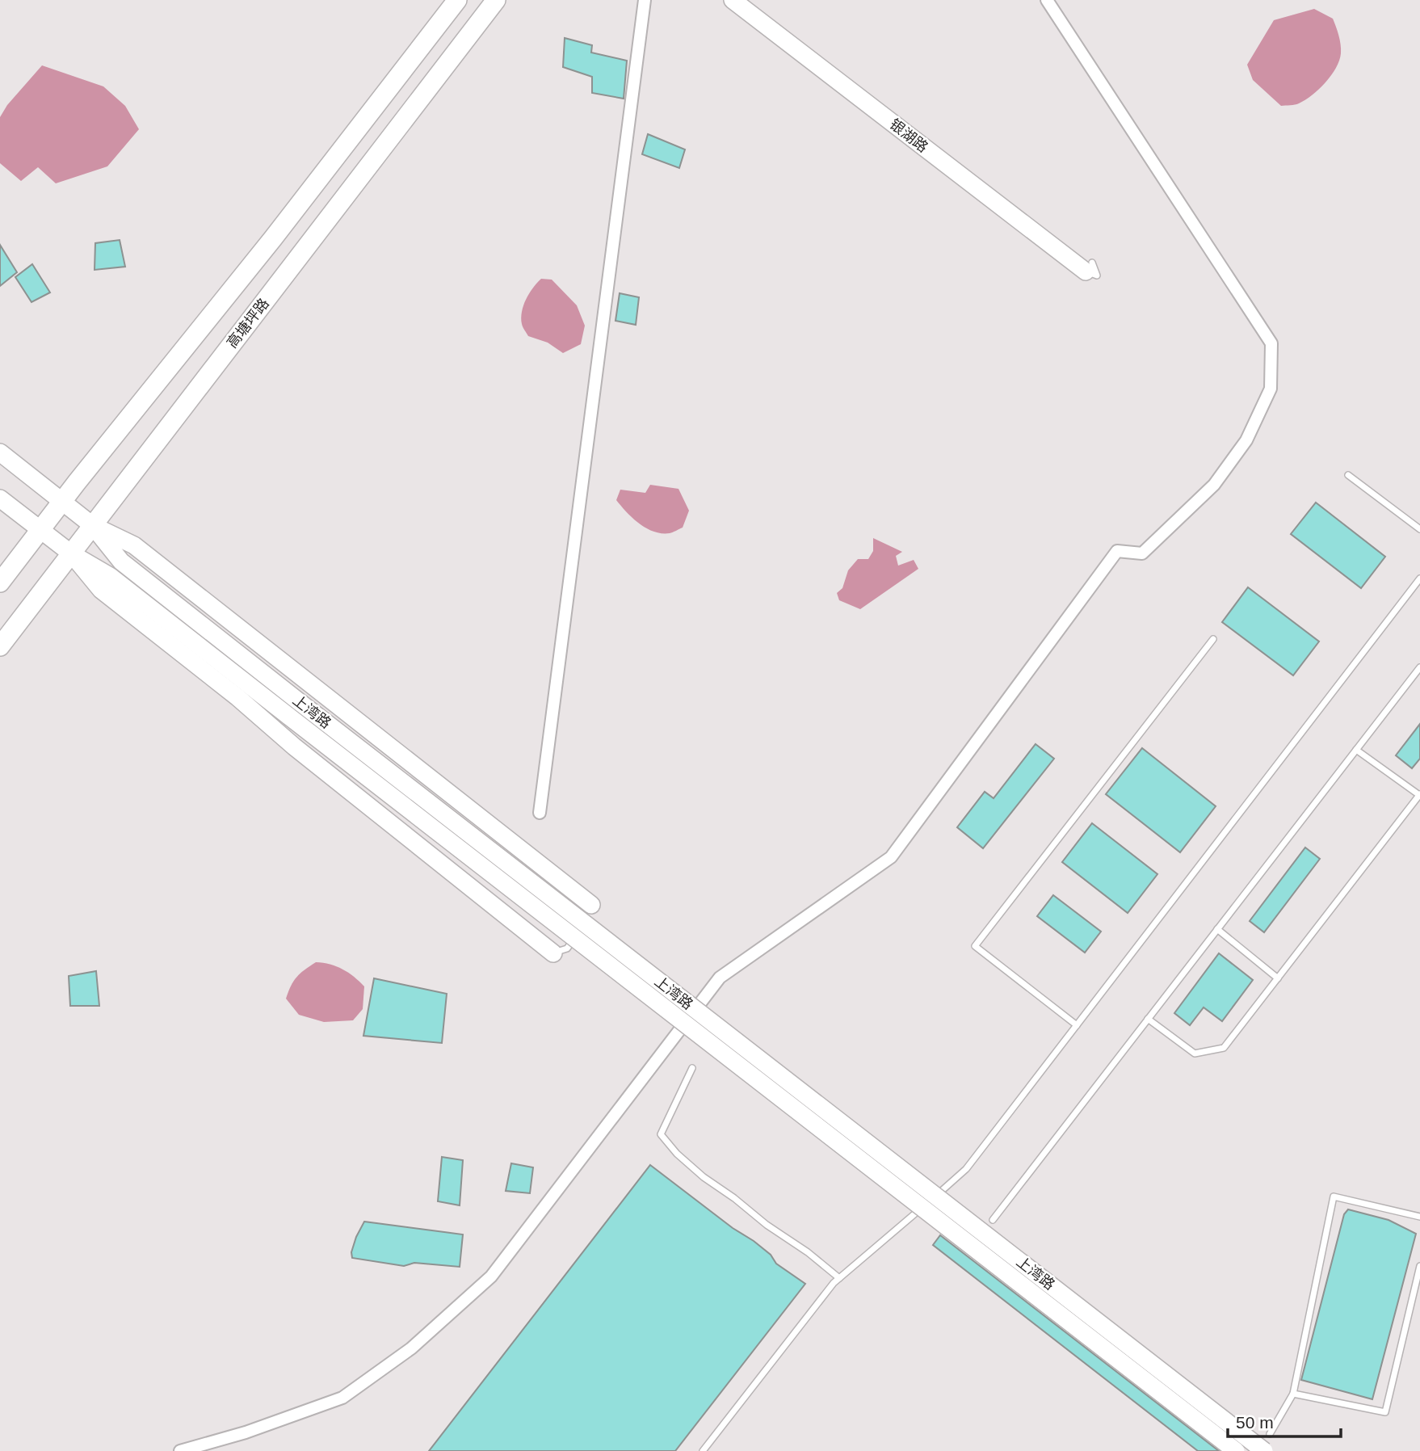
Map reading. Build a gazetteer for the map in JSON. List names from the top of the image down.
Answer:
{
  "streets": {
    "main road": ["银湖路", "高塘坪路", "上湾路"]
  },
  "crossings": [
    ["高塘坪路", "上湾路"]
  ],
  "scale_bar": "50 m"
}
